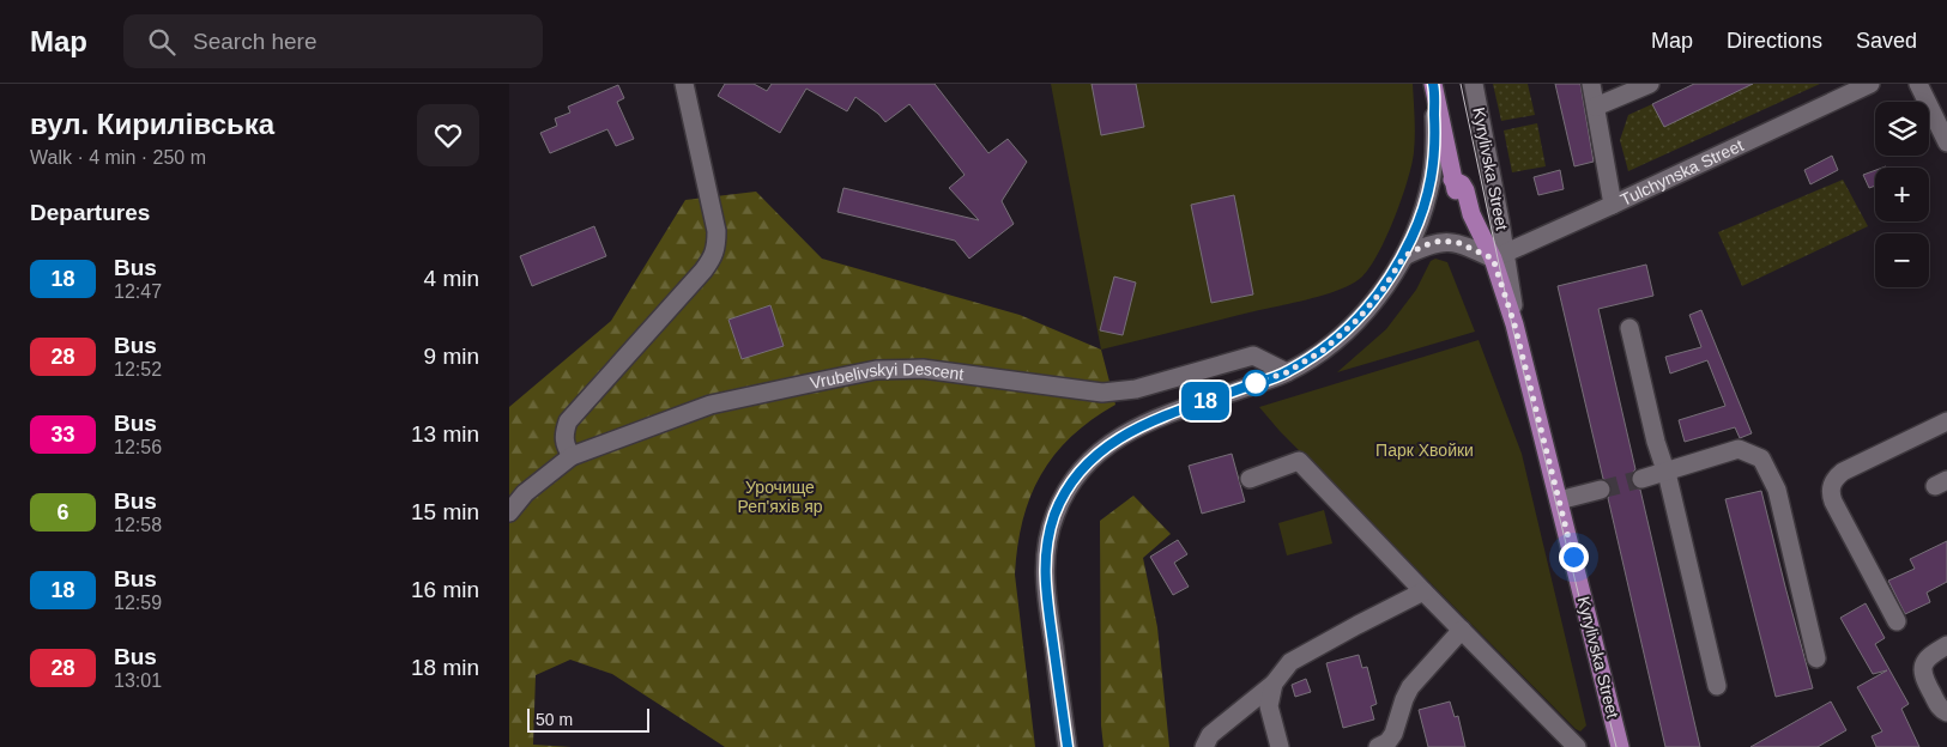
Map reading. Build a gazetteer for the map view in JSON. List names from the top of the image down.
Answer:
{
  "streets": {
    "main road": ["Kyrylivska Street"],
    "street": ["Tulchynska Street", "Vrubelivskyi Descent"]
  },
  "crossings": [
    ["Kyrylivska Street", "Tulchynska Street"]
  ],
  "parks": ["Парк Хвойки", "Урочище Реп'яхів яр"],
  "lines": ["bus line 18"],
  "scale_bar": "50 m",
  "page": {
    "header": "Map",
    "search": "Search here",
    "nav": ["Map", "Directions", "Saved"],
    "heading": [
      ["вул. Кирилівська", "Walk · 4 min · 250 m"],
      "Departures"
    ],
    "on_map": "18",
    "map_buttons": ["+", "−"],
    "list": [
      {
        "mark": "18",
        "name": "Bus",
        "note": "12:47",
        "value": "4 min"
      },
      {
        "mark": "28",
        "name": "Bus",
        "note": "12:52",
        "value": "9 min"
      },
      {
        "mark": "33",
        "name": "Bus",
        "note": "12:56",
        "value": "13 min"
      },
      {
        "mark": "6",
        "name": "Bus",
        "note": "12:58",
        "value": "15 min"
      },
      {
        "mark": "18",
        "name": "Bus",
        "note": "12:59",
        "value": "16 min"
      },
      {
        "mark": "28",
        "name": "Bus",
        "note": "13:01",
        "value": "18 min"
      }
    ],
    "scale": "50 m"
  }
}
